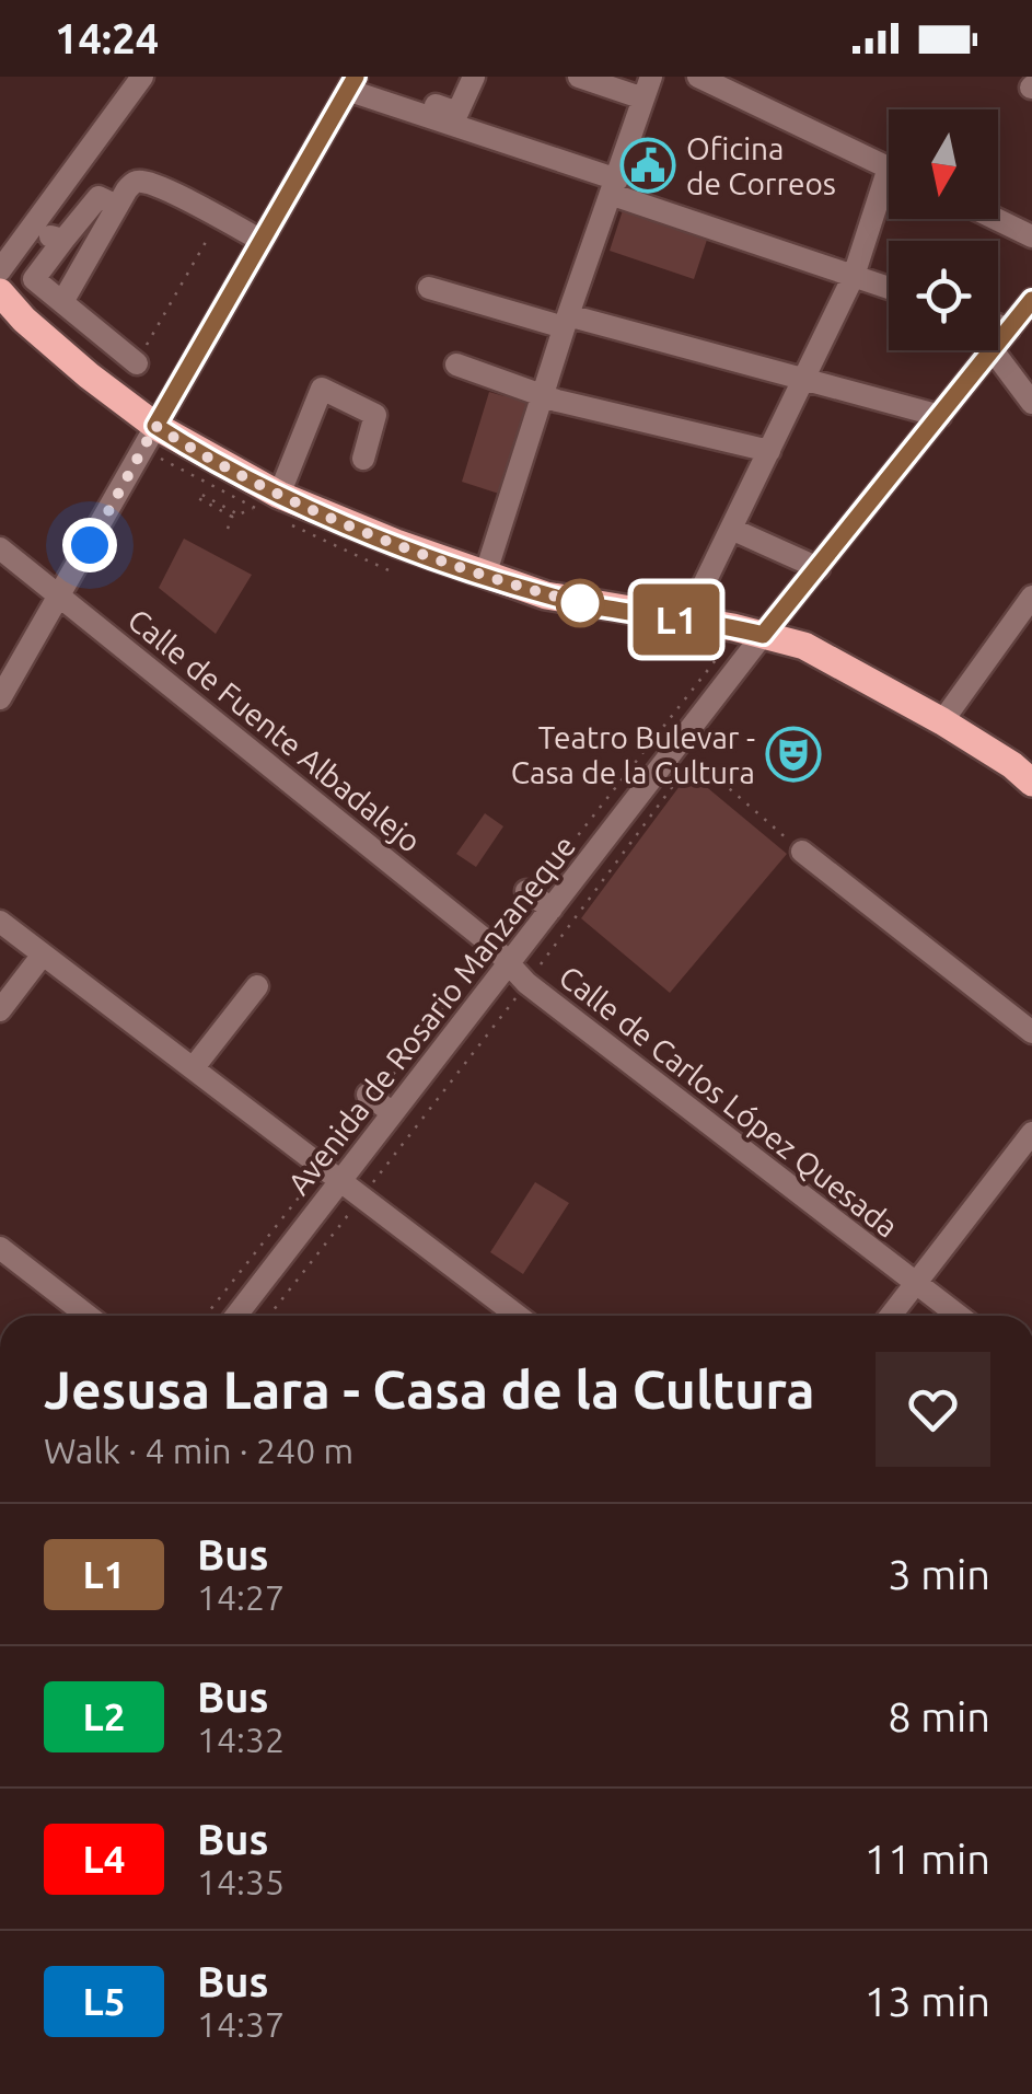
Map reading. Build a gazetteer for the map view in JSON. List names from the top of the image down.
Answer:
{
  "streets": {
    "street": ["Calle de Fuente Albadalejo", "Avenida de Rosario Manzaneque", "Calle de Carlos López Quesada"]
  },
  "crossings": [
    ["Calle de Fuente Albadalejo", "Avenida de Rosario Manzaneque"],
    ["Calle de Fuente Albadalejo", "Calle de Carlos López Quesada"],
    ["Avenida de Rosario Manzaneque", "Calle de Carlos López Quesada"]
  ],
  "places": {
    "public building": ["Oficina de Correos"],
    "theatre": ["Teatro Bulevar - Casa de la Cultura"]
  },
  "lines": ["bus line L1"],
  "north": "bottom",
  "page": {
    "status": "14:24",
    "on_map": "L1",
    "heading": ["Jesusa Lara - Casa de la Cultura", "Walk · 4 min · 240 m"],
    "list": [
      {
        "mark": "L1",
        "name": "Bus",
        "note": "14:27",
        "value": "3 min"
      },
      {
        "mark": "L2",
        "name": "Bus",
        "note": "14:32",
        "value": "8 min"
      },
      {
        "mark": "L4",
        "name": "Bus",
        "note": "14:35",
        "value": "11 min"
      },
      {
        "mark": "L5",
        "name": "Bus",
        "note": "14:37",
        "value": "13 min"
      }
    ]
  }
}
